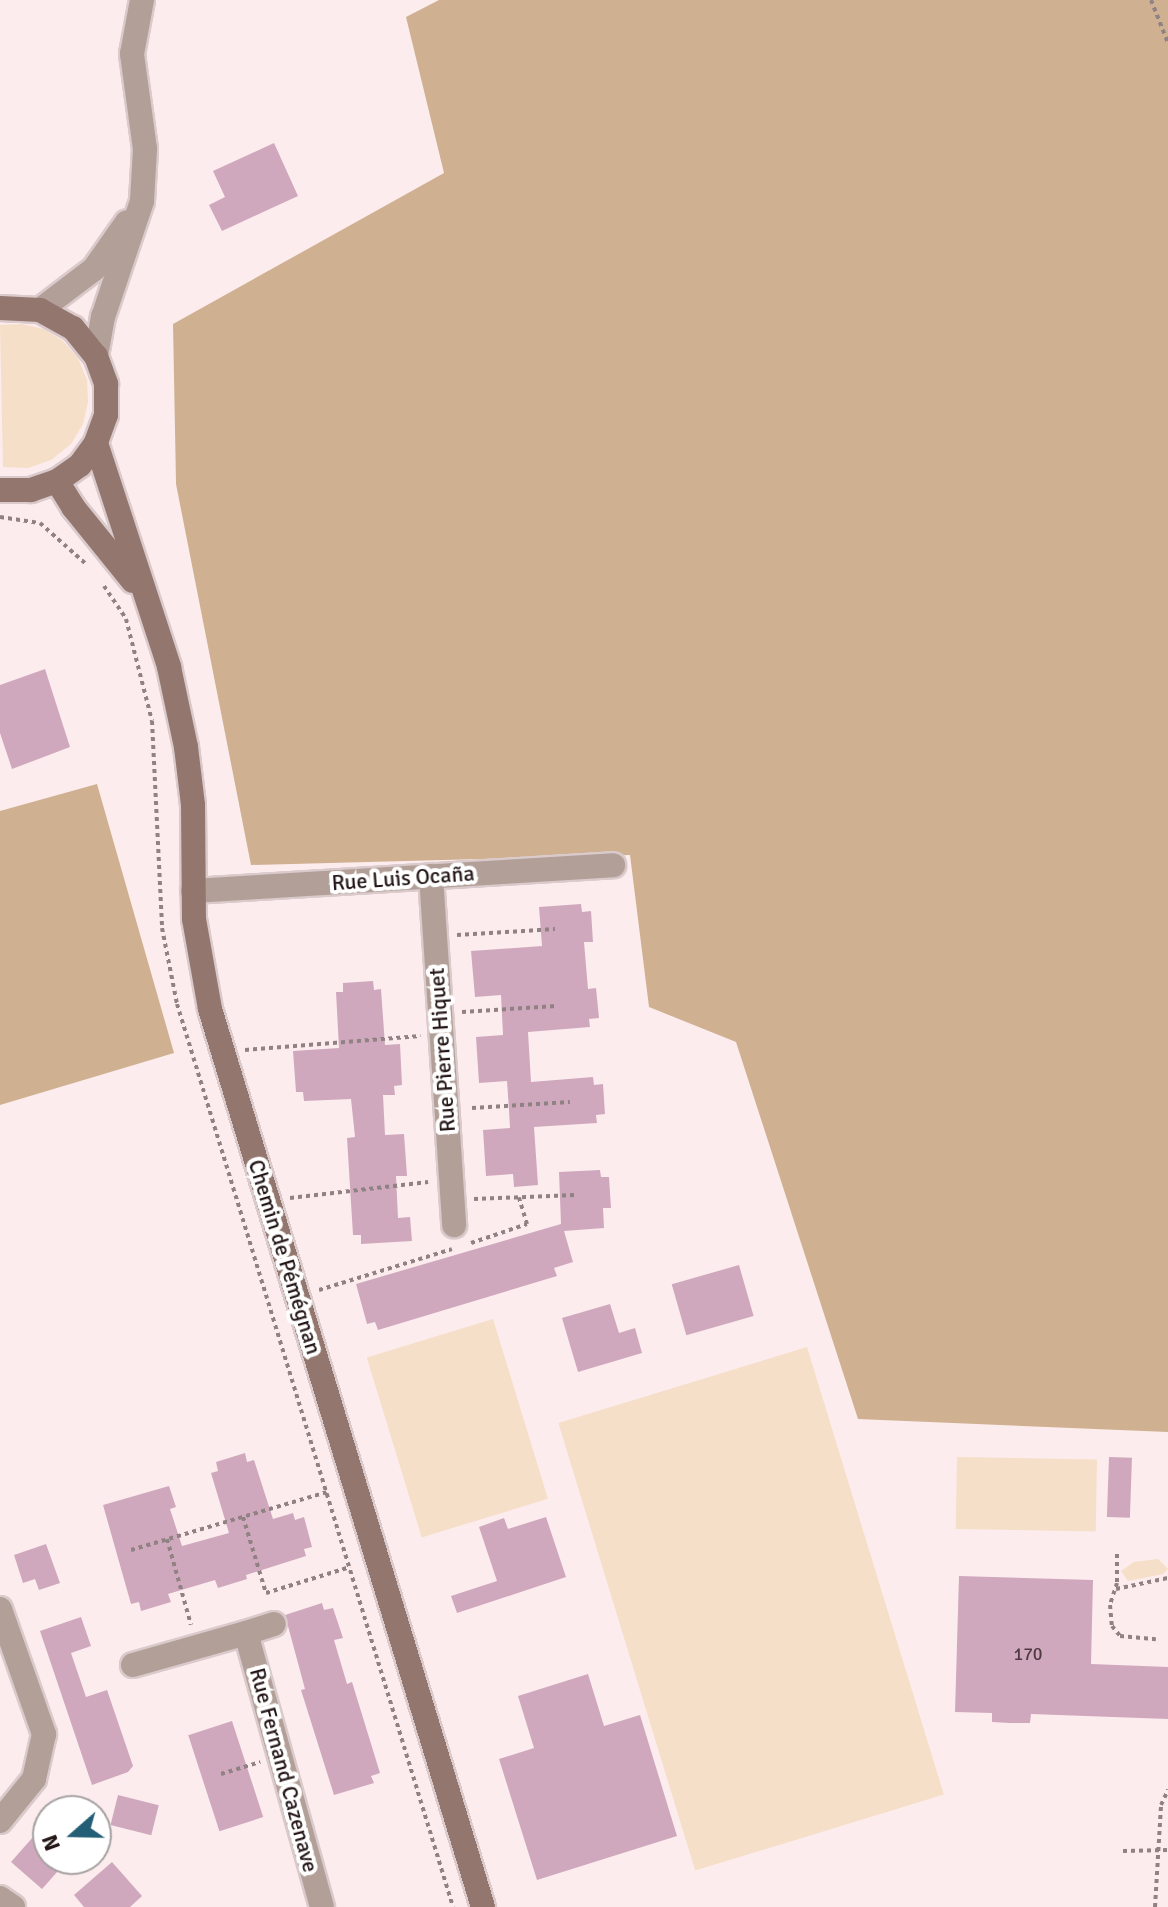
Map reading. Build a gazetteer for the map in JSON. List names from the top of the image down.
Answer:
{
  "streets": {
    "street": [
      "Rue Luis Ocaña",
      "Rue Pierre Hiquet",
      "Chemin de Pémégnan",
      "Rue Fernand Cazenave"
    ]
  },
  "crossings": [
    ["Rue Luis Ocaña", "Rue Pierre Hiquet"],
    ["Rue Luis Ocaña", "Chemin de Pémégnan"]
  ],
  "house_numbers": ["170"],
  "north": "left"
}
